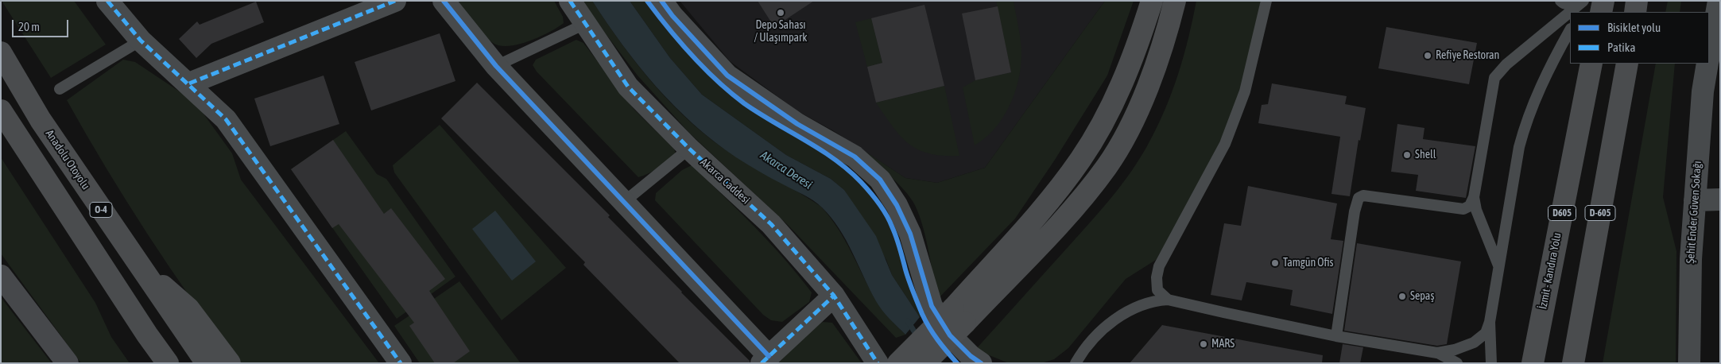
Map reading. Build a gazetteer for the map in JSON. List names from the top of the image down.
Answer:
{
  "streets": {
    "highway": [
      "Anadolu Otoyolu",
      "O-4",
      "D605",
      "D-605",
      "İzmit - Kandıra Yolu"
    ],
    "street": ["Akarca Caddesi", "Şehit Ender Güven Sokağı"]
  },
  "water": ["Akarca Deresi"],
  "places": [
    "Depo Sahası / Ulaşımpark",
    "Refiye Restoran",
    "Shell",
    "Tamgün Ofis",
    "Sepaş",
    "MARS"
  ],
  "legend": ["Bisiklet yolu", "Patika"],
  "scale_bar": "20 m"
}
